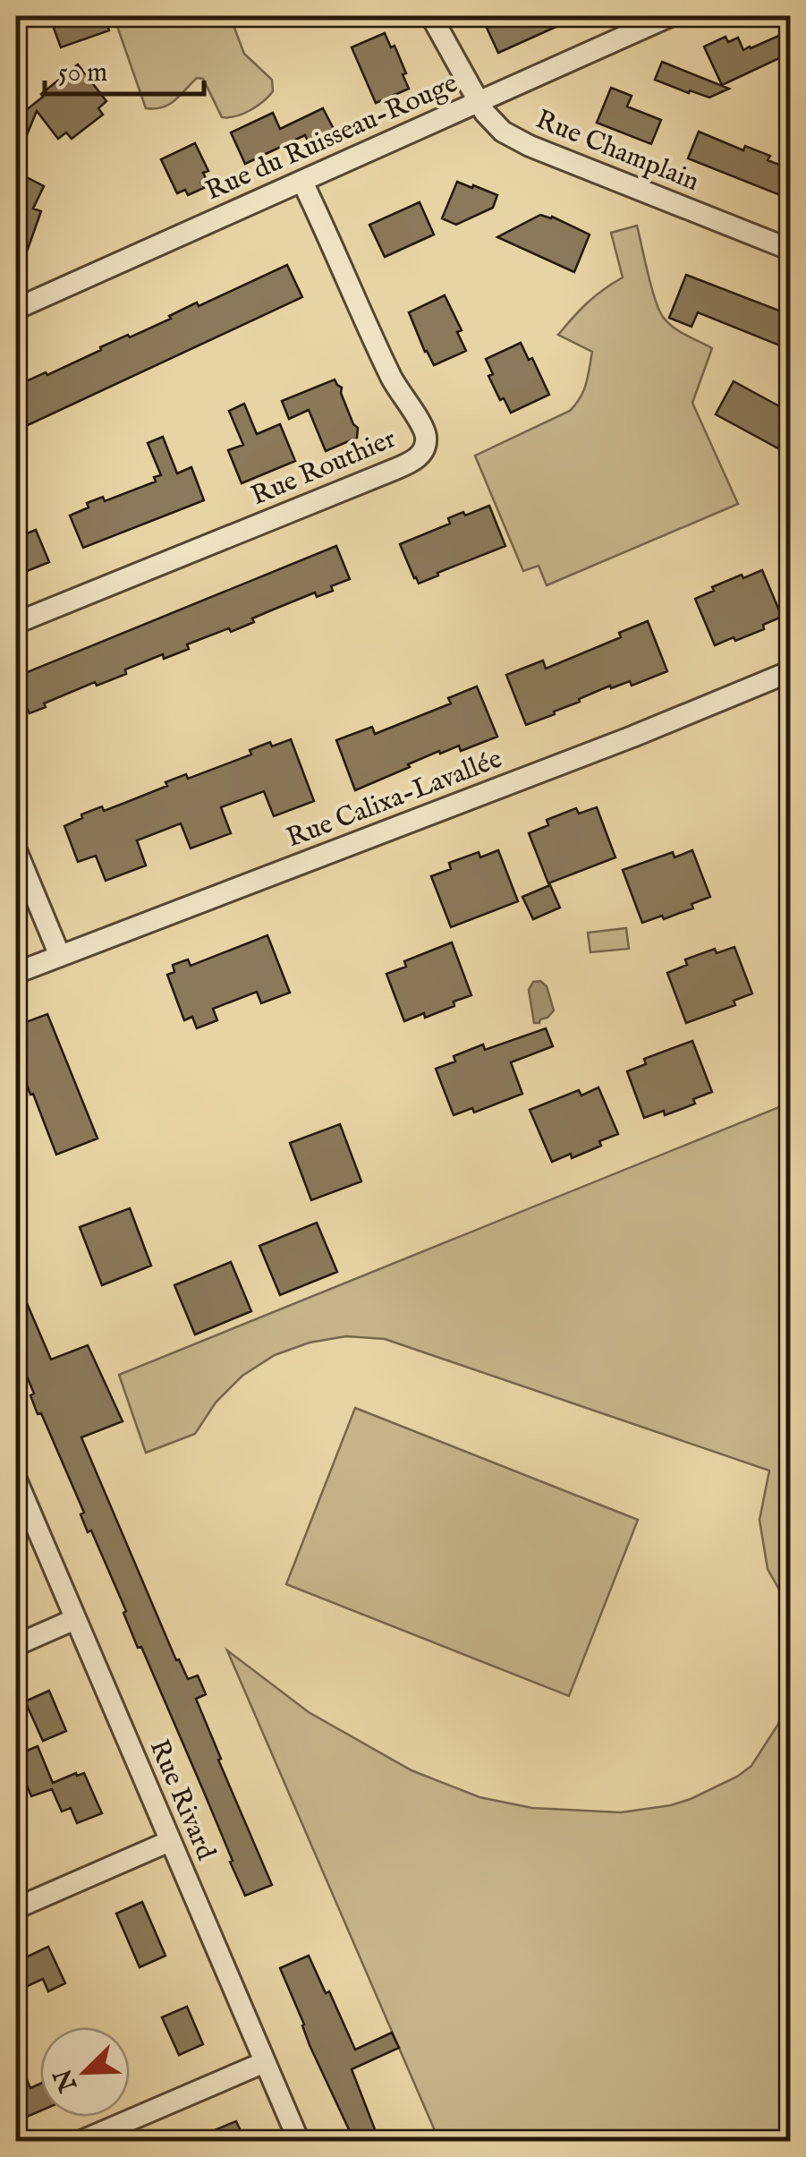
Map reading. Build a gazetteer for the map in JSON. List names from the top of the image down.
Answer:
{
  "streets": {
    "street": [
      "Rue du Ruisseau-Rouge",
      "Rue Champlain",
      "Rue Routhier",
      "Rue Calixa-Lavallée",
      "Rue Rivard"
    ]
  },
  "crossings": [
    ["Rue du Ruisseau-Rouge", "Rue Champlain"],
    ["Rue du Ruisseau-Rouge", "Rue Routhier"]
  ],
  "scale_bar": "50 m",
  "north": "bottom left"
}
